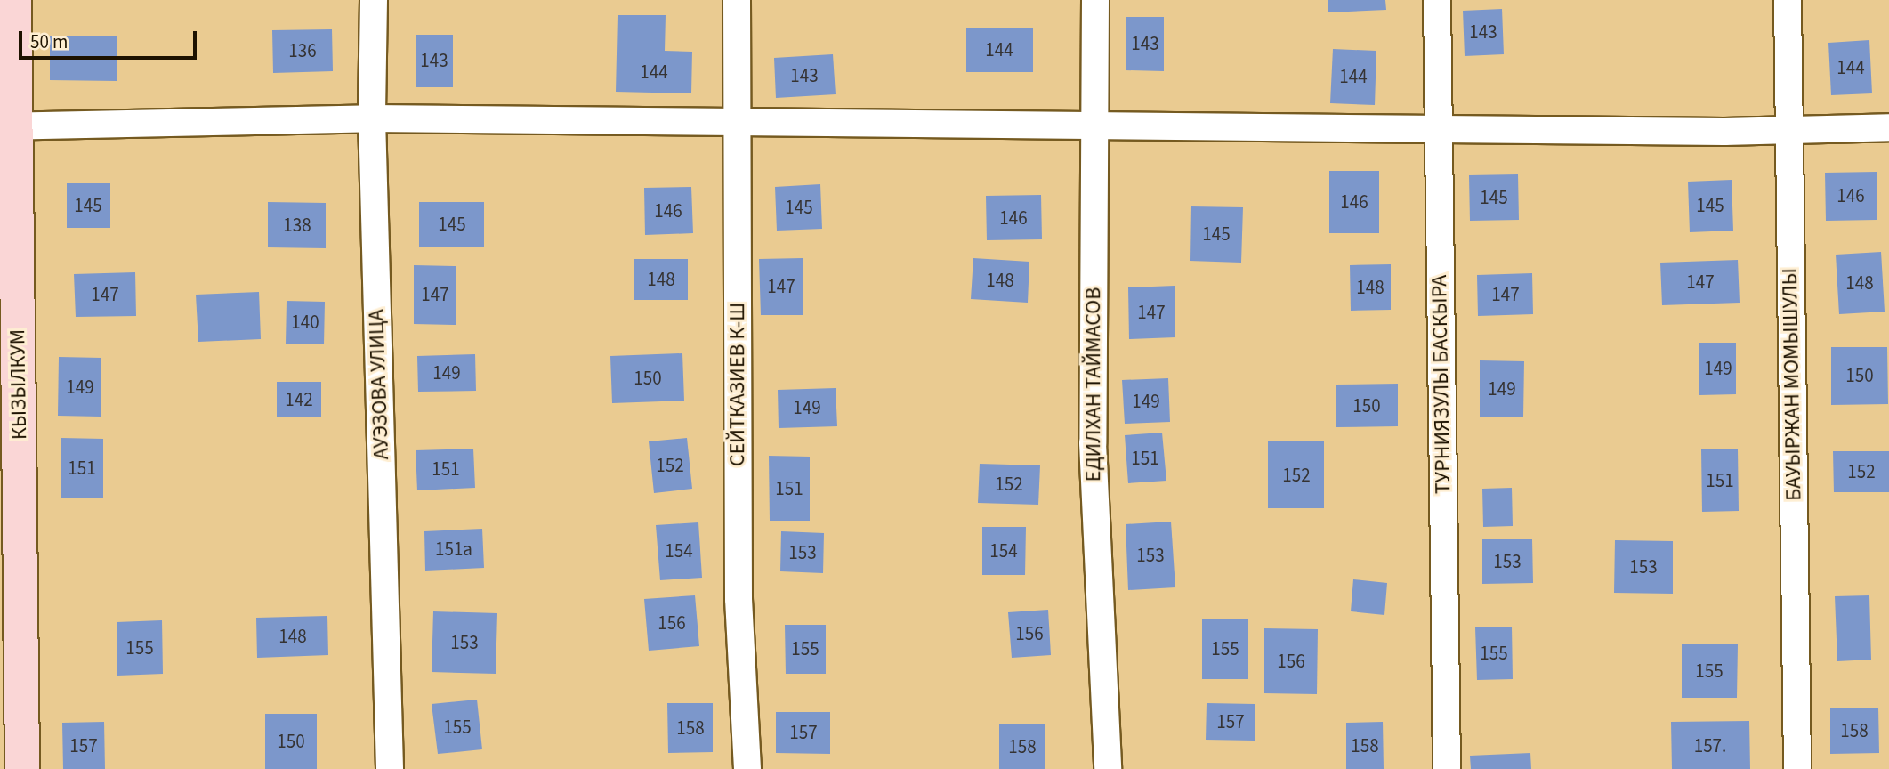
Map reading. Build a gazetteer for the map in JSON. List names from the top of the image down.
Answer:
{
  "streets": {
    "street": [
      "КЫЗЫЛКУМ",
      "АУЭЗОВА УЛИЦА",
      "СЕЙТКАЗИЕВ К-Ш",
      "ЕДИЛХАН ТАЙМАСОВ",
      "ТУРНИЯЗУЛЫ БАСКЫРА",
      "БАУЫРЖАН МОМЫШУЛЫ"
    ]
  },
  "house_numbers": [
    "143",
    "143",
    "144",
    "136",
    "143",
    "144",
    "144",
    "143",
    "144",
    "146",
    "145",
    "146",
    "145",
    "145",
    "145",
    "146",
    "146",
    "145",
    "138",
    "145",
    "148",
    "148",
    "147",
    "148",
    "147",
    "148",
    "147",
    "147",
    "147",
    "147",
    "140",
    "149",
    "149",
    "150",
    "150",
    "149",
    "149",
    "142",
    "149",
    "150",
    "149",
    "151",
    "152",
    "151",
    "151",
    "152",
    "152",
    "151",
    "152",
    "151",
    "151а",
    "154",
    "154",
    "153",
    "153",
    "153",
    "153",
    "156",
    "156",
    "148",
    "153",
    "155",
    "155",
    "155",
    "155",
    "156",
    "155",
    "157",
    "155",
    "158",
    "158",
    "157",
    "150",
    "157",
    "158",
    "157.",
    "158"
  ],
  "scale_bar": "50 m"
}
